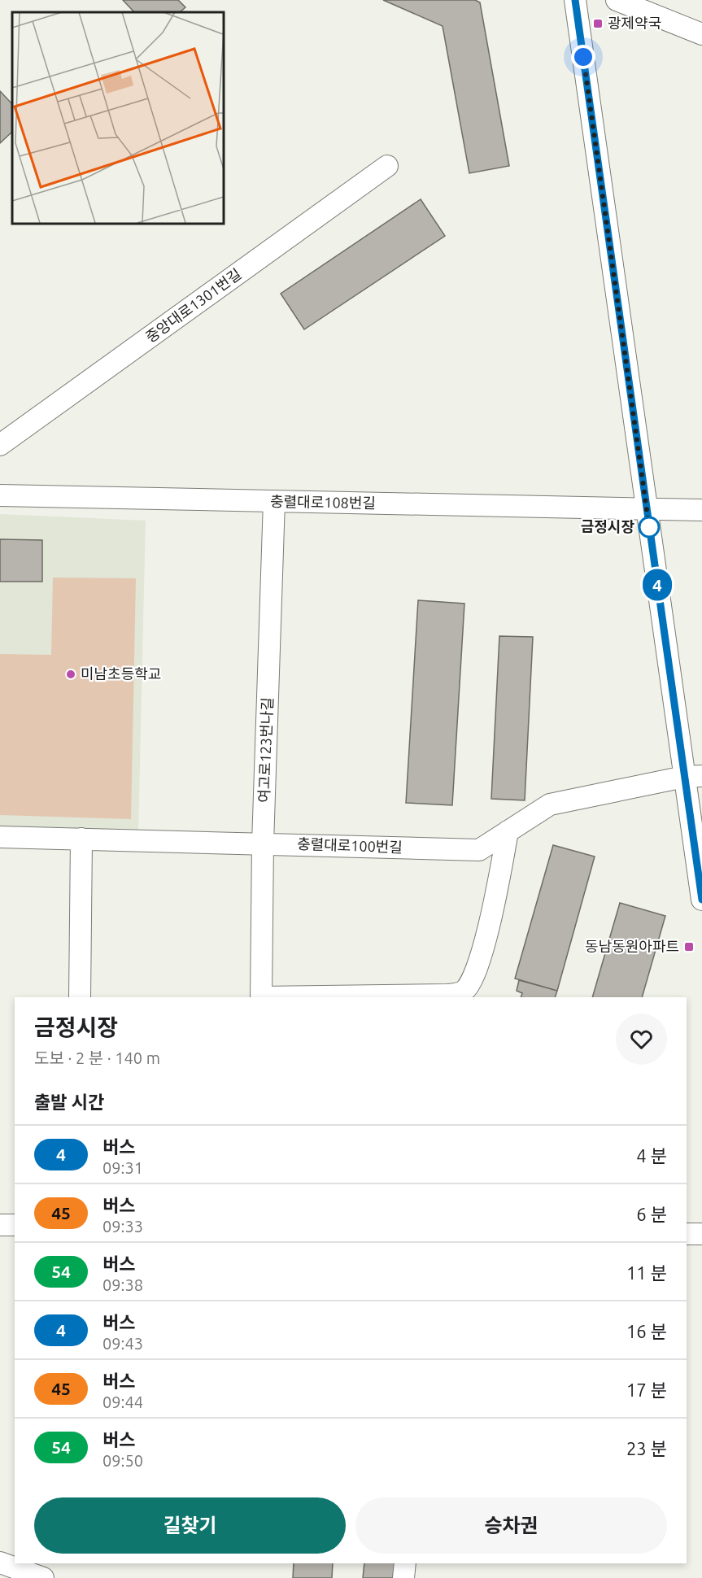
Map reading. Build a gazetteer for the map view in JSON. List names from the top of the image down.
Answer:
{
  "streets": {
    "street": [
      "중앙대로1301번길",
      "충렬대로108번길",
      "여고로123번나길",
      "충렬대로100번길"
    ]
  },
  "crossings": [
    ["충렬대로108번길", "여고로123번나길"],
    ["여고로123번나길", "충렬대로100번길"]
  ],
  "places": {
    "transit": ["광제약국", "동남동원아파트"],
    "other": ["금정시장", "미남초등학교"]
  },
  "lines": ["bus line 4"],
  "page": {
    "on_map": "4",
    "heading": [
      ["금정시장", "도보 · 2 분 · 140 m"],
      "출발 시간"
    ],
    "list": [
      {
        "mark": "4",
        "name": "버스",
        "note": "09:31",
        "value": "4 분"
      },
      {
        "mark": "45",
        "name": "버스",
        "note": "09:33",
        "value": "6 분"
      },
      {
        "mark": "54",
        "name": "버스",
        "note": "09:38",
        "value": "11 분"
      },
      {
        "mark": "4",
        "name": "버스",
        "note": "09:43",
        "value": "16 분"
      },
      {
        "mark": "45",
        "name": "버스",
        "note": "09:44",
        "value": "17 분"
      },
      {
        "mark": "54",
        "name": "버스",
        "note": "09:50",
        "value": "23 분"
      }
    ],
    "buttons": ["길찾기", "승차권"]
  }
}
